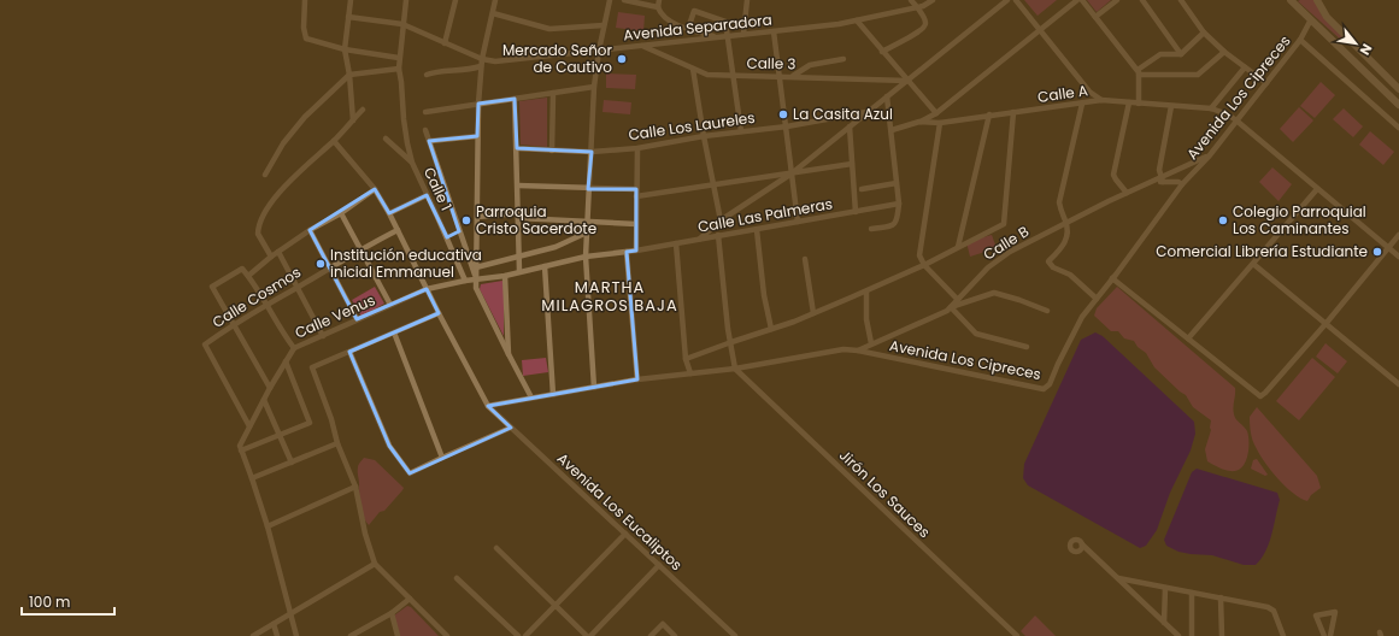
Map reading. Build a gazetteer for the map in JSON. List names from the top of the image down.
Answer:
{
  "streets": {
    "street": [
      "Avenida Separadora",
      "Calle 3",
      "Calle A",
      "Avenida Los Cipreces",
      "Calle Los Laureles",
      "Calle 1",
      "Calle Las Palmeras",
      "Calle B",
      "Calle Cosmos",
      "Calle Venus",
      "Jirón Los Sauces",
      "Avenida Los Eucaliptos"
    ]
  },
  "crossings": [
    ["Avenida Separadora", "Calle 3"],
    ["Avenida Separadora", "Calle 1"],
    ["Calle A", "Avenida Los Cipreces"],
    ["Avenida Los Cipreces", "Calle B"],
    ["Avenida Los Cipreces", "Jirón Los Sauces"],
    ["Avenida Los Cipreces", "Avenida Los Eucaliptos"],
    ["Calle 1", "Calle Venus"],
    ["Calle Cosmos", "Calle Venus"]
  ],
  "districts": ["MARTHA MILAGROS BAJA"],
  "places": [
    "Mercado Señor de Cautivo",
    "La Casita Azul",
    "Parroquia Cristo Sacerdote",
    "Colegio Parroquial Los Caminantes",
    "Comercial Librería Estudiante",
    "Institución educativa inicial Emmanuel"
  ],
  "scale_bar": "100 m",
  "north": "bottom right"
}
